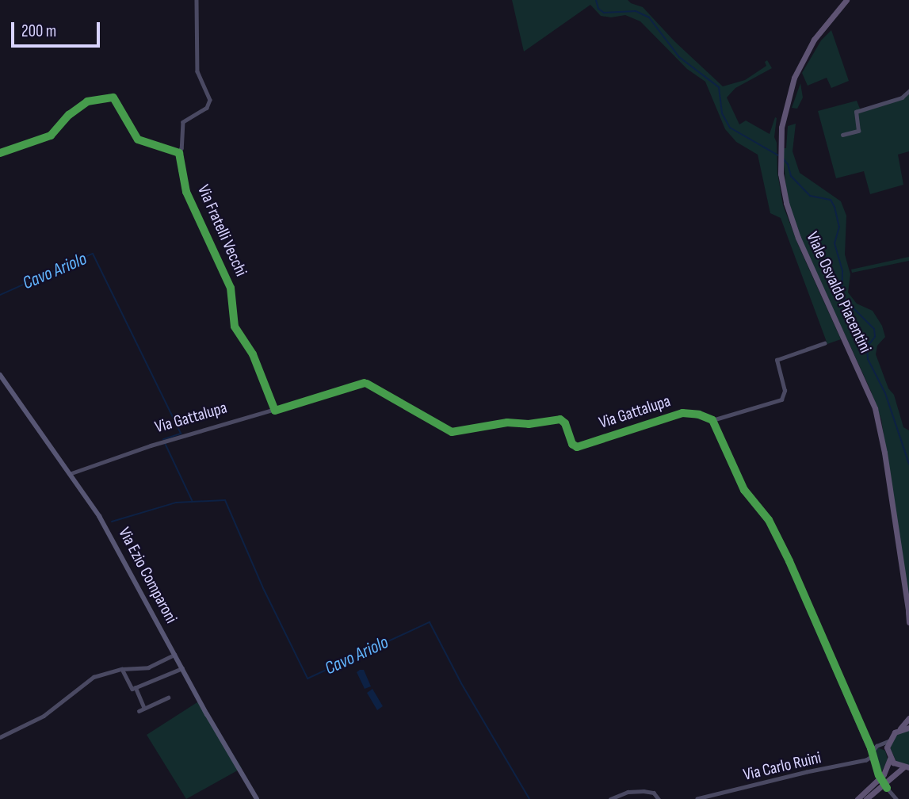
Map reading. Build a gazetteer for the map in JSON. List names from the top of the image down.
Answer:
{
  "streets": {
    "main road": ["Viale Osvaldo Piacentini"],
    "street": [
      "Via Fratelli Vecchi",
      "Via Gattalupa",
      "Via Ezio Comparoni",
      "Via Carlo Ruini"
    ]
  },
  "crossings": [
    ["Via Fratelli Vecchi", "Via Gattalupa"],
    ["Via Gattalupa", "Via Ezio Comparoni"]
  ],
  "water": ["Cavo Ariolo"],
  "scale_bar": "200 m"
}
